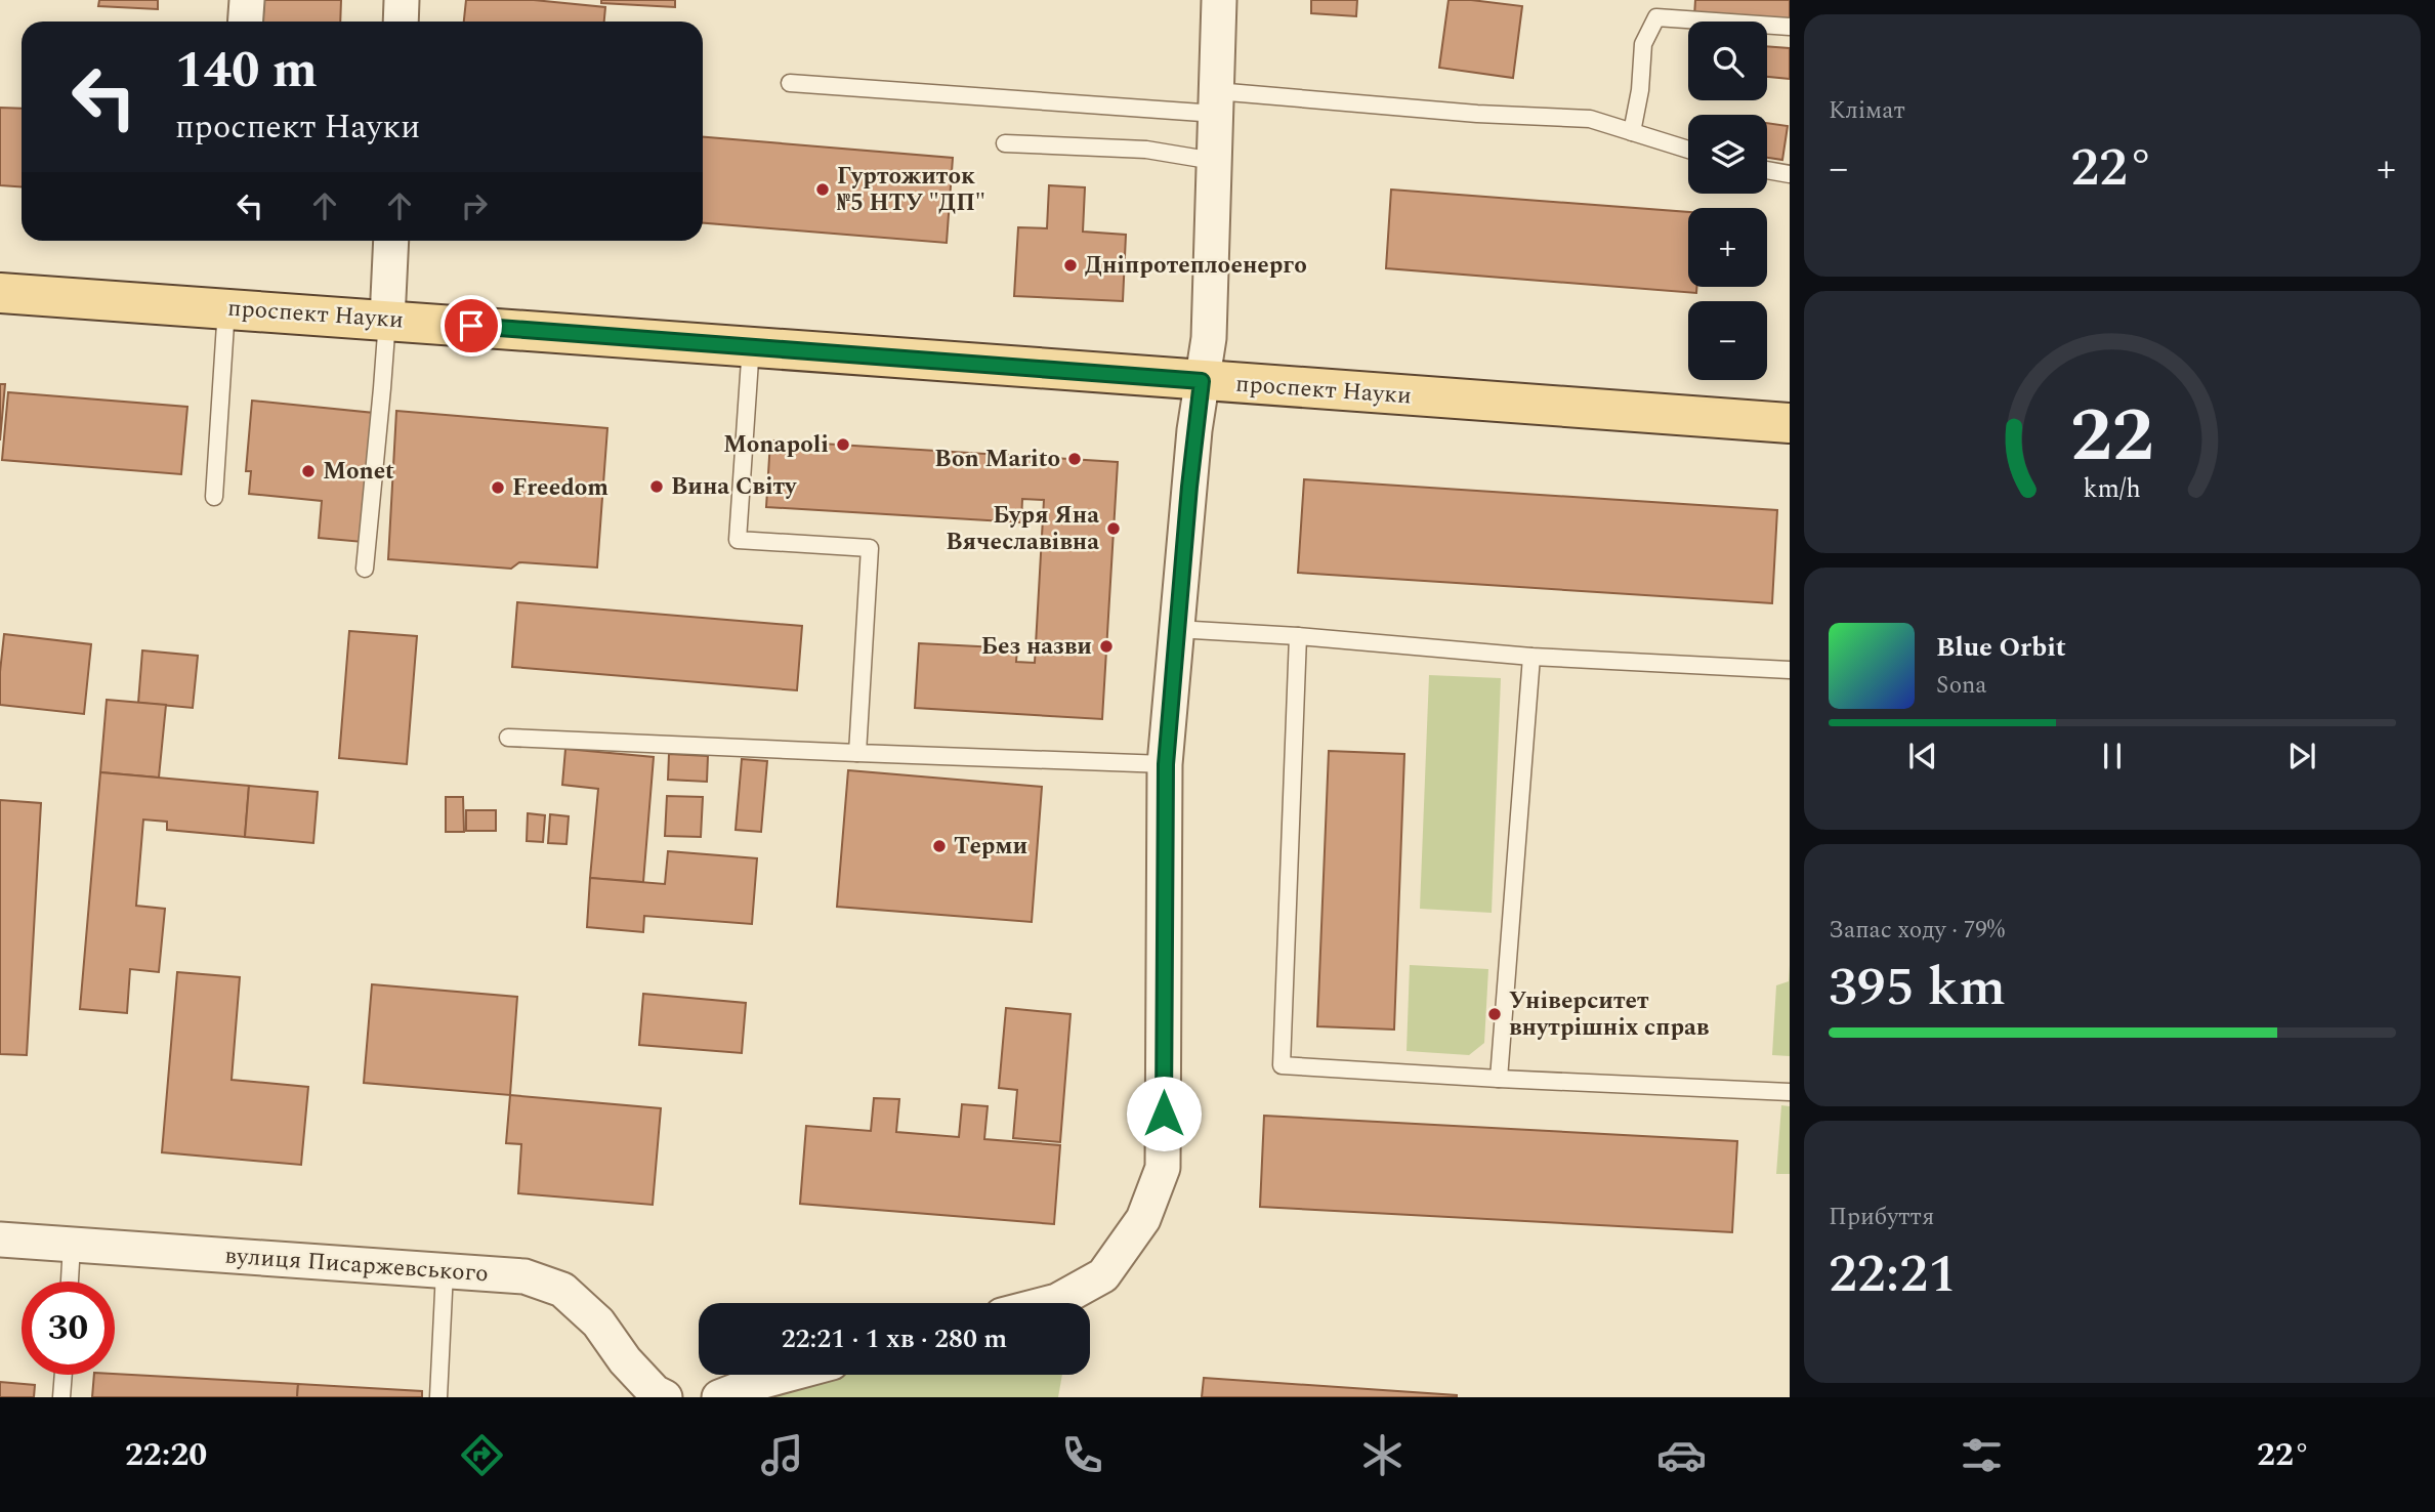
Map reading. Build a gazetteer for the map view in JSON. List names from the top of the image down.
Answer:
{
  "streets": {
    "main road": ["проспект Науки"],
    "street": ["вулиця Писаржевського"]
  },
  "places": [
    "Гуртожиток №5 НТУ \"ДП\"",
    "Дніпротеплоенерго",
    "Monapoli",
    "Bon Marito",
    "Monet",
    "Вина Світу",
    "Freedom",
    "Буря Яна Вячеславівна",
    "Без назви",
    "Терми",
    "Університет внутрішніх справ"
  ],
  "page": {
    "tile": [
      "Клімат",
      ["Запас ходу · 79%", "395 km"],
      ["Прибуття", "22:21"]
    ],
    "map_buttons": ["+", "−"],
    "turn": ["140 m", "проспект Науки"],
    "heat": ["−", "22°", "+"],
    "song": ["Blue Orbit", "Sona"],
    "limit": "30",
    "trip": "22:21 · 1 хв · 280 m",
    "tabs": ["22:20", "22°"],
    "gauge": ["22", "km/h"]
  }
}
